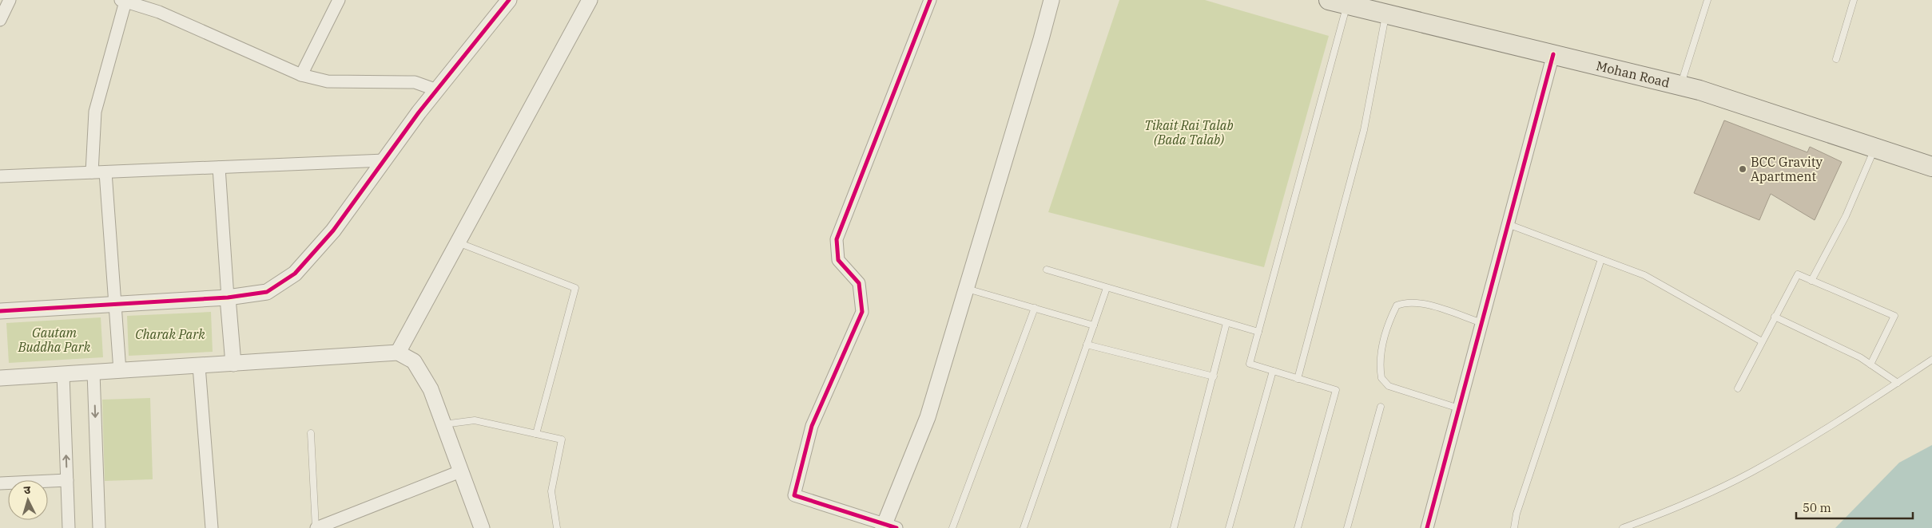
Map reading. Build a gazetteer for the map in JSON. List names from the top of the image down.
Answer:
{
  "streets": {
    "main road": ["Mohan Road"]
  },
  "parks": ["Tikait Rai Talab (Bada Talab)", "Gautam Buddha Park", "Charak Park"],
  "places": ["BCC Gravity Apartment"],
  "scale_bar": "50 m",
  "north": "top"
}
